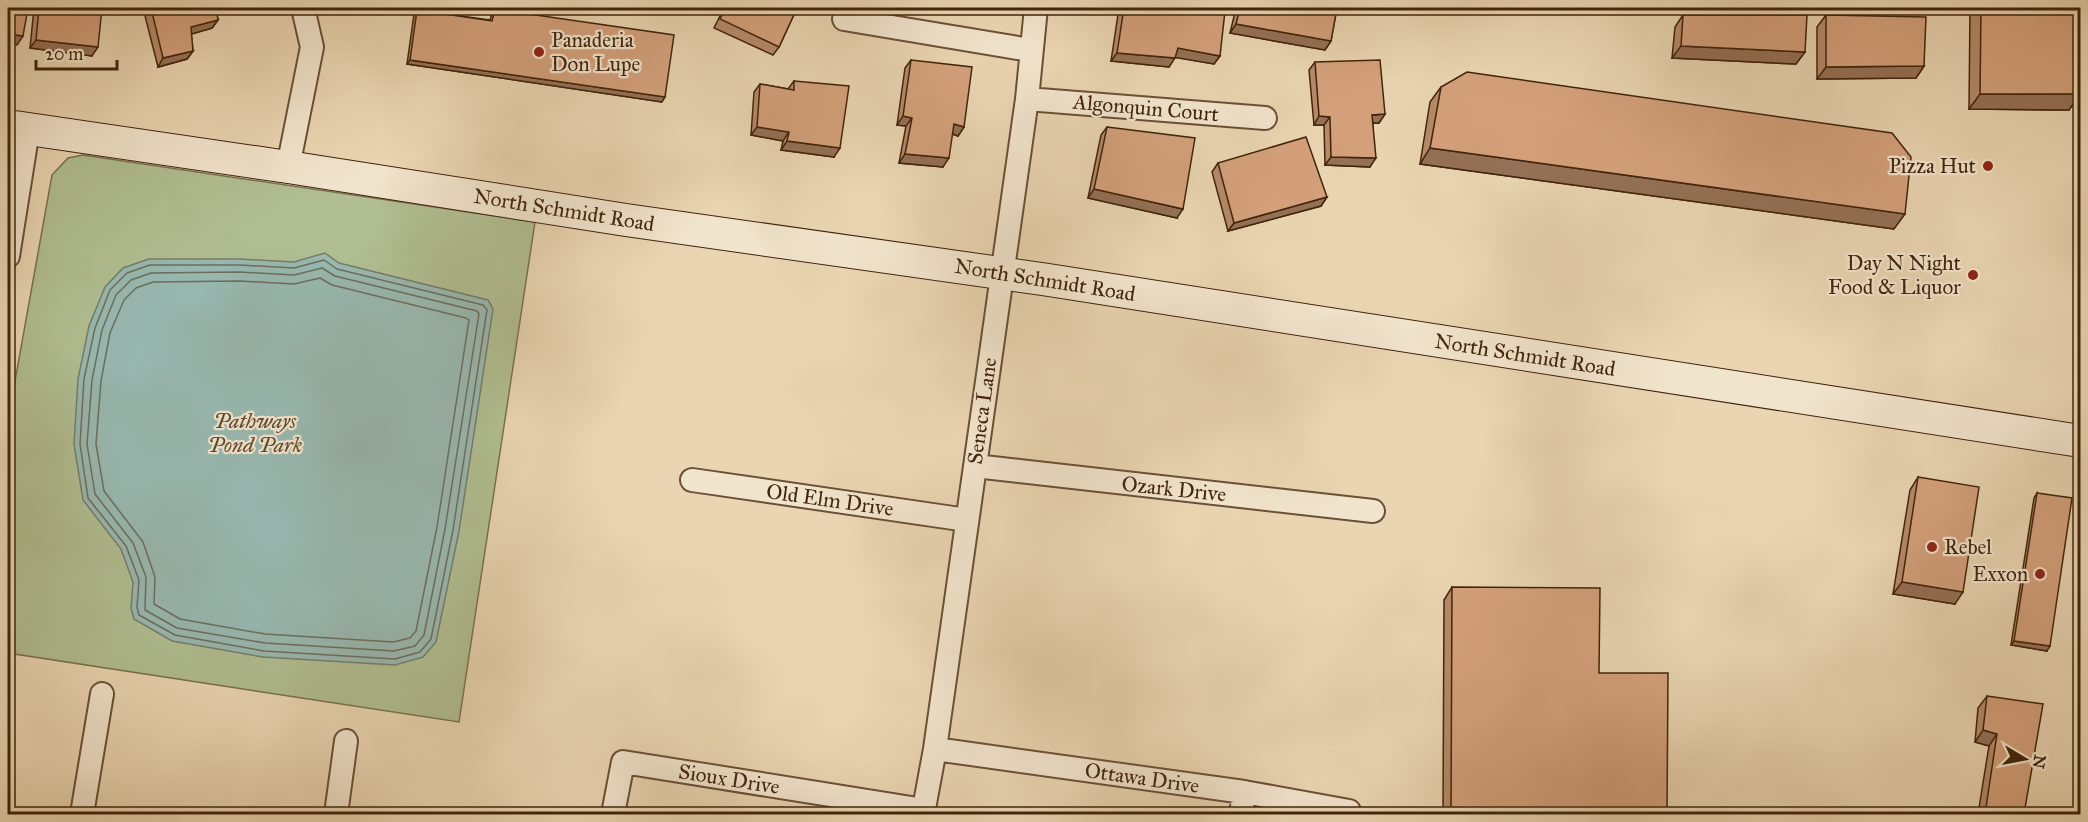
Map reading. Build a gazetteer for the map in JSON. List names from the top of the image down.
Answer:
{
  "streets": {
    "street": [
      "Algonquin Court",
      "North Schmidt Road",
      "Seneca Lane",
      "Ozark Drive",
      "Old Elm Drive",
      "Ottawa Drive",
      "Sioux Drive"
    ]
  },
  "crossings": [
    ["Algonquin Court", "Seneca Lane"],
    ["North Schmidt Road", "Seneca Lane"],
    ["Seneca Lane", "Ozark Drive"],
    ["Seneca Lane", "Old Elm Drive"],
    ["Seneca Lane", "Ottawa Drive"],
    ["Seneca Lane", "Sioux Drive"]
  ],
  "parks": ["Pathways Pond Park"],
  "places": [
    "Panaderia Don Lupe",
    "Pizza Hut",
    "Day N Night Food & Liquor",
    "Rebel",
    "Exxon"
  ],
  "scale_bar": "20 m",
  "north": "right"
}
